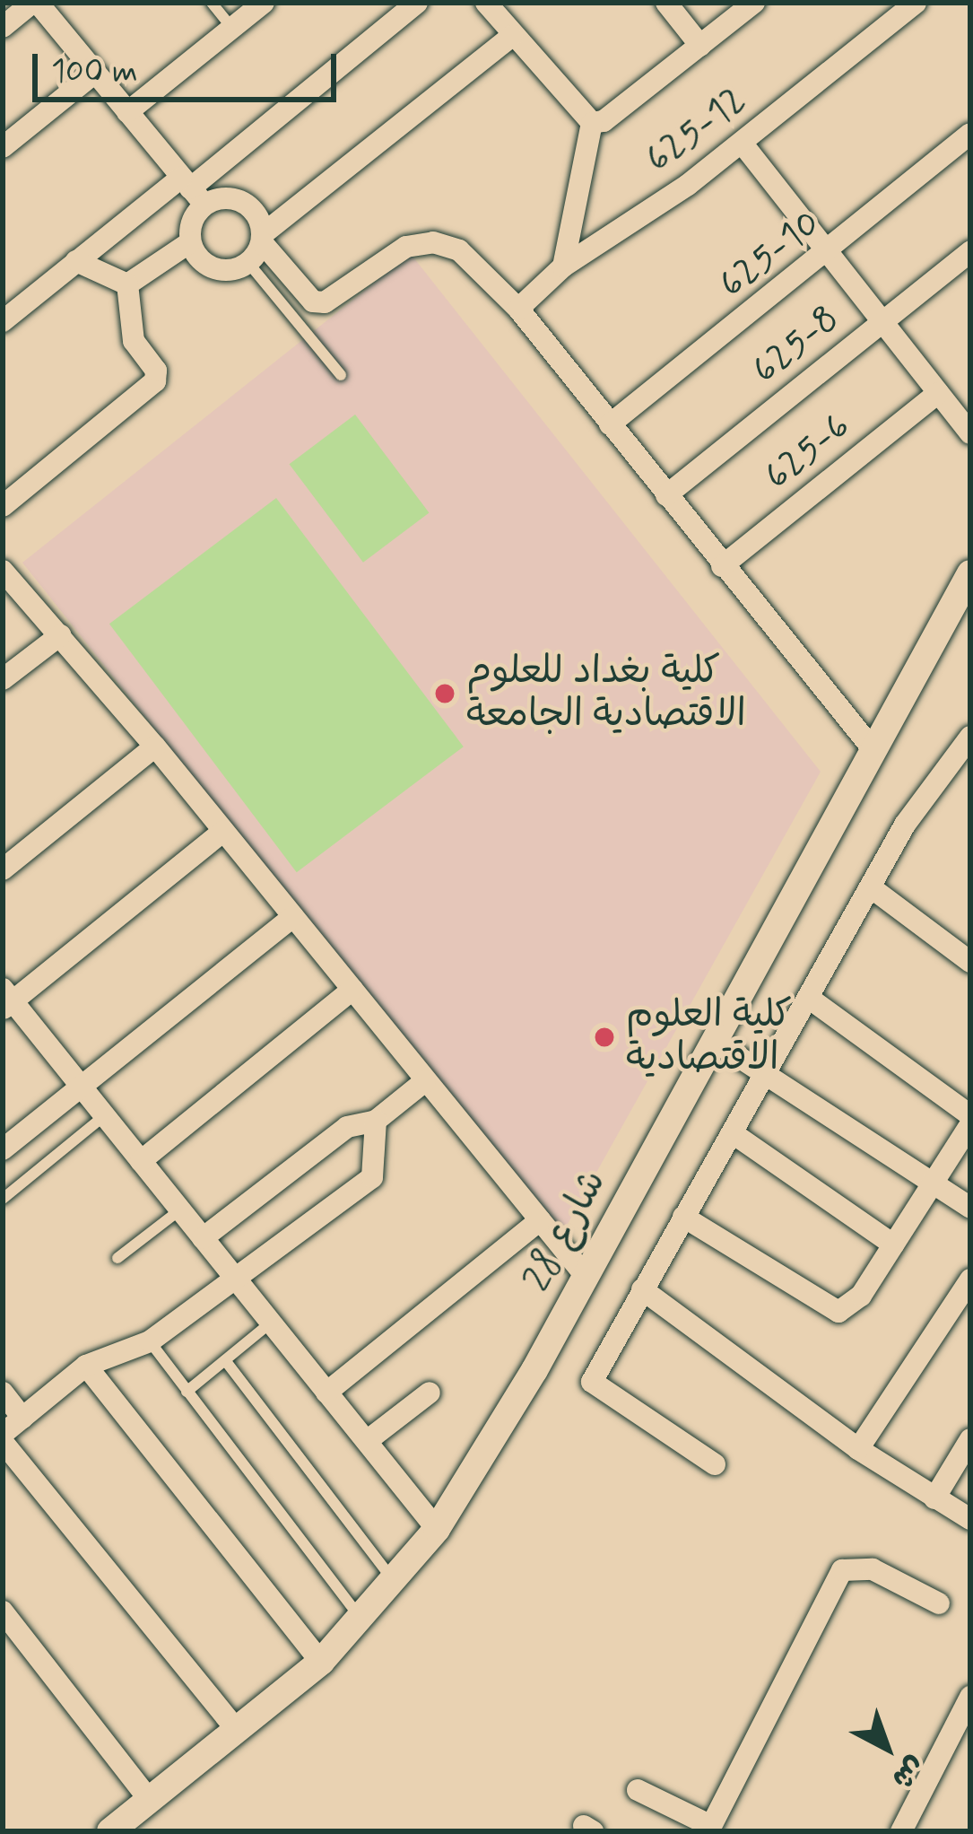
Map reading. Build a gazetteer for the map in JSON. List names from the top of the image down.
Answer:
{
  "streets": {
    "street": [
      "625-12",
      "625-10",
      "625-8",
      "625-6",
      "شارع 28"
    ]
  },
  "places": ["كلية بغداد للعلوم الاقتصادية الجامعة", "كلية العلوم الاقتصادية"],
  "scale_bar": "100 m",
  "north": "bottom right"
}
